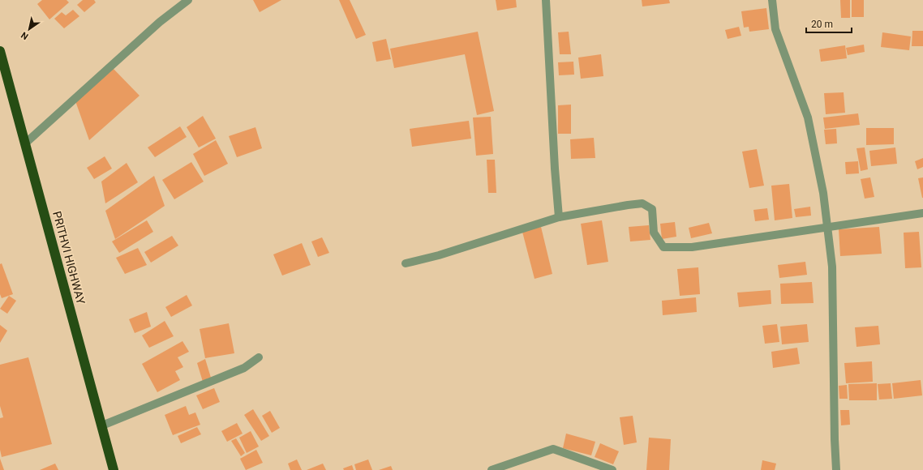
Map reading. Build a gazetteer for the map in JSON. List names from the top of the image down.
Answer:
{
  "streets": {
    "highway": ["PRITHVI HIGHWAY"]
  },
  "scale_bar": "20 m",
  "north": "bottom left"
}
